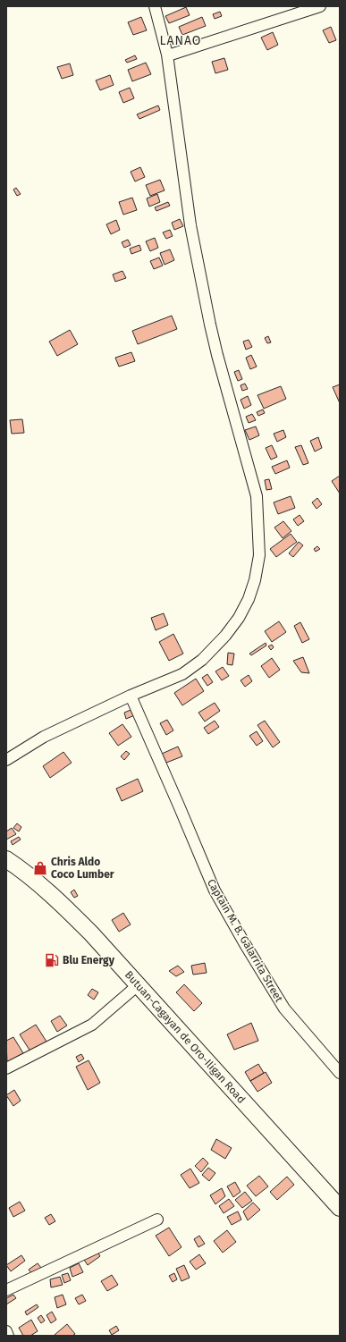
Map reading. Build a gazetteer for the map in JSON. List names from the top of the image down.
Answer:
{
  "streets": {
    "highway": ["Butuan-Cagayan de Oro-Iligan Road"],
    "street": ["Captain M. B. Galarrita Street"]
  },
  "districts": ["LANAO"],
  "places": {
    "shop": ["Chris Aldo Coco Lumber"],
    "fuel station": ["Blu Energy"]
  }
}
